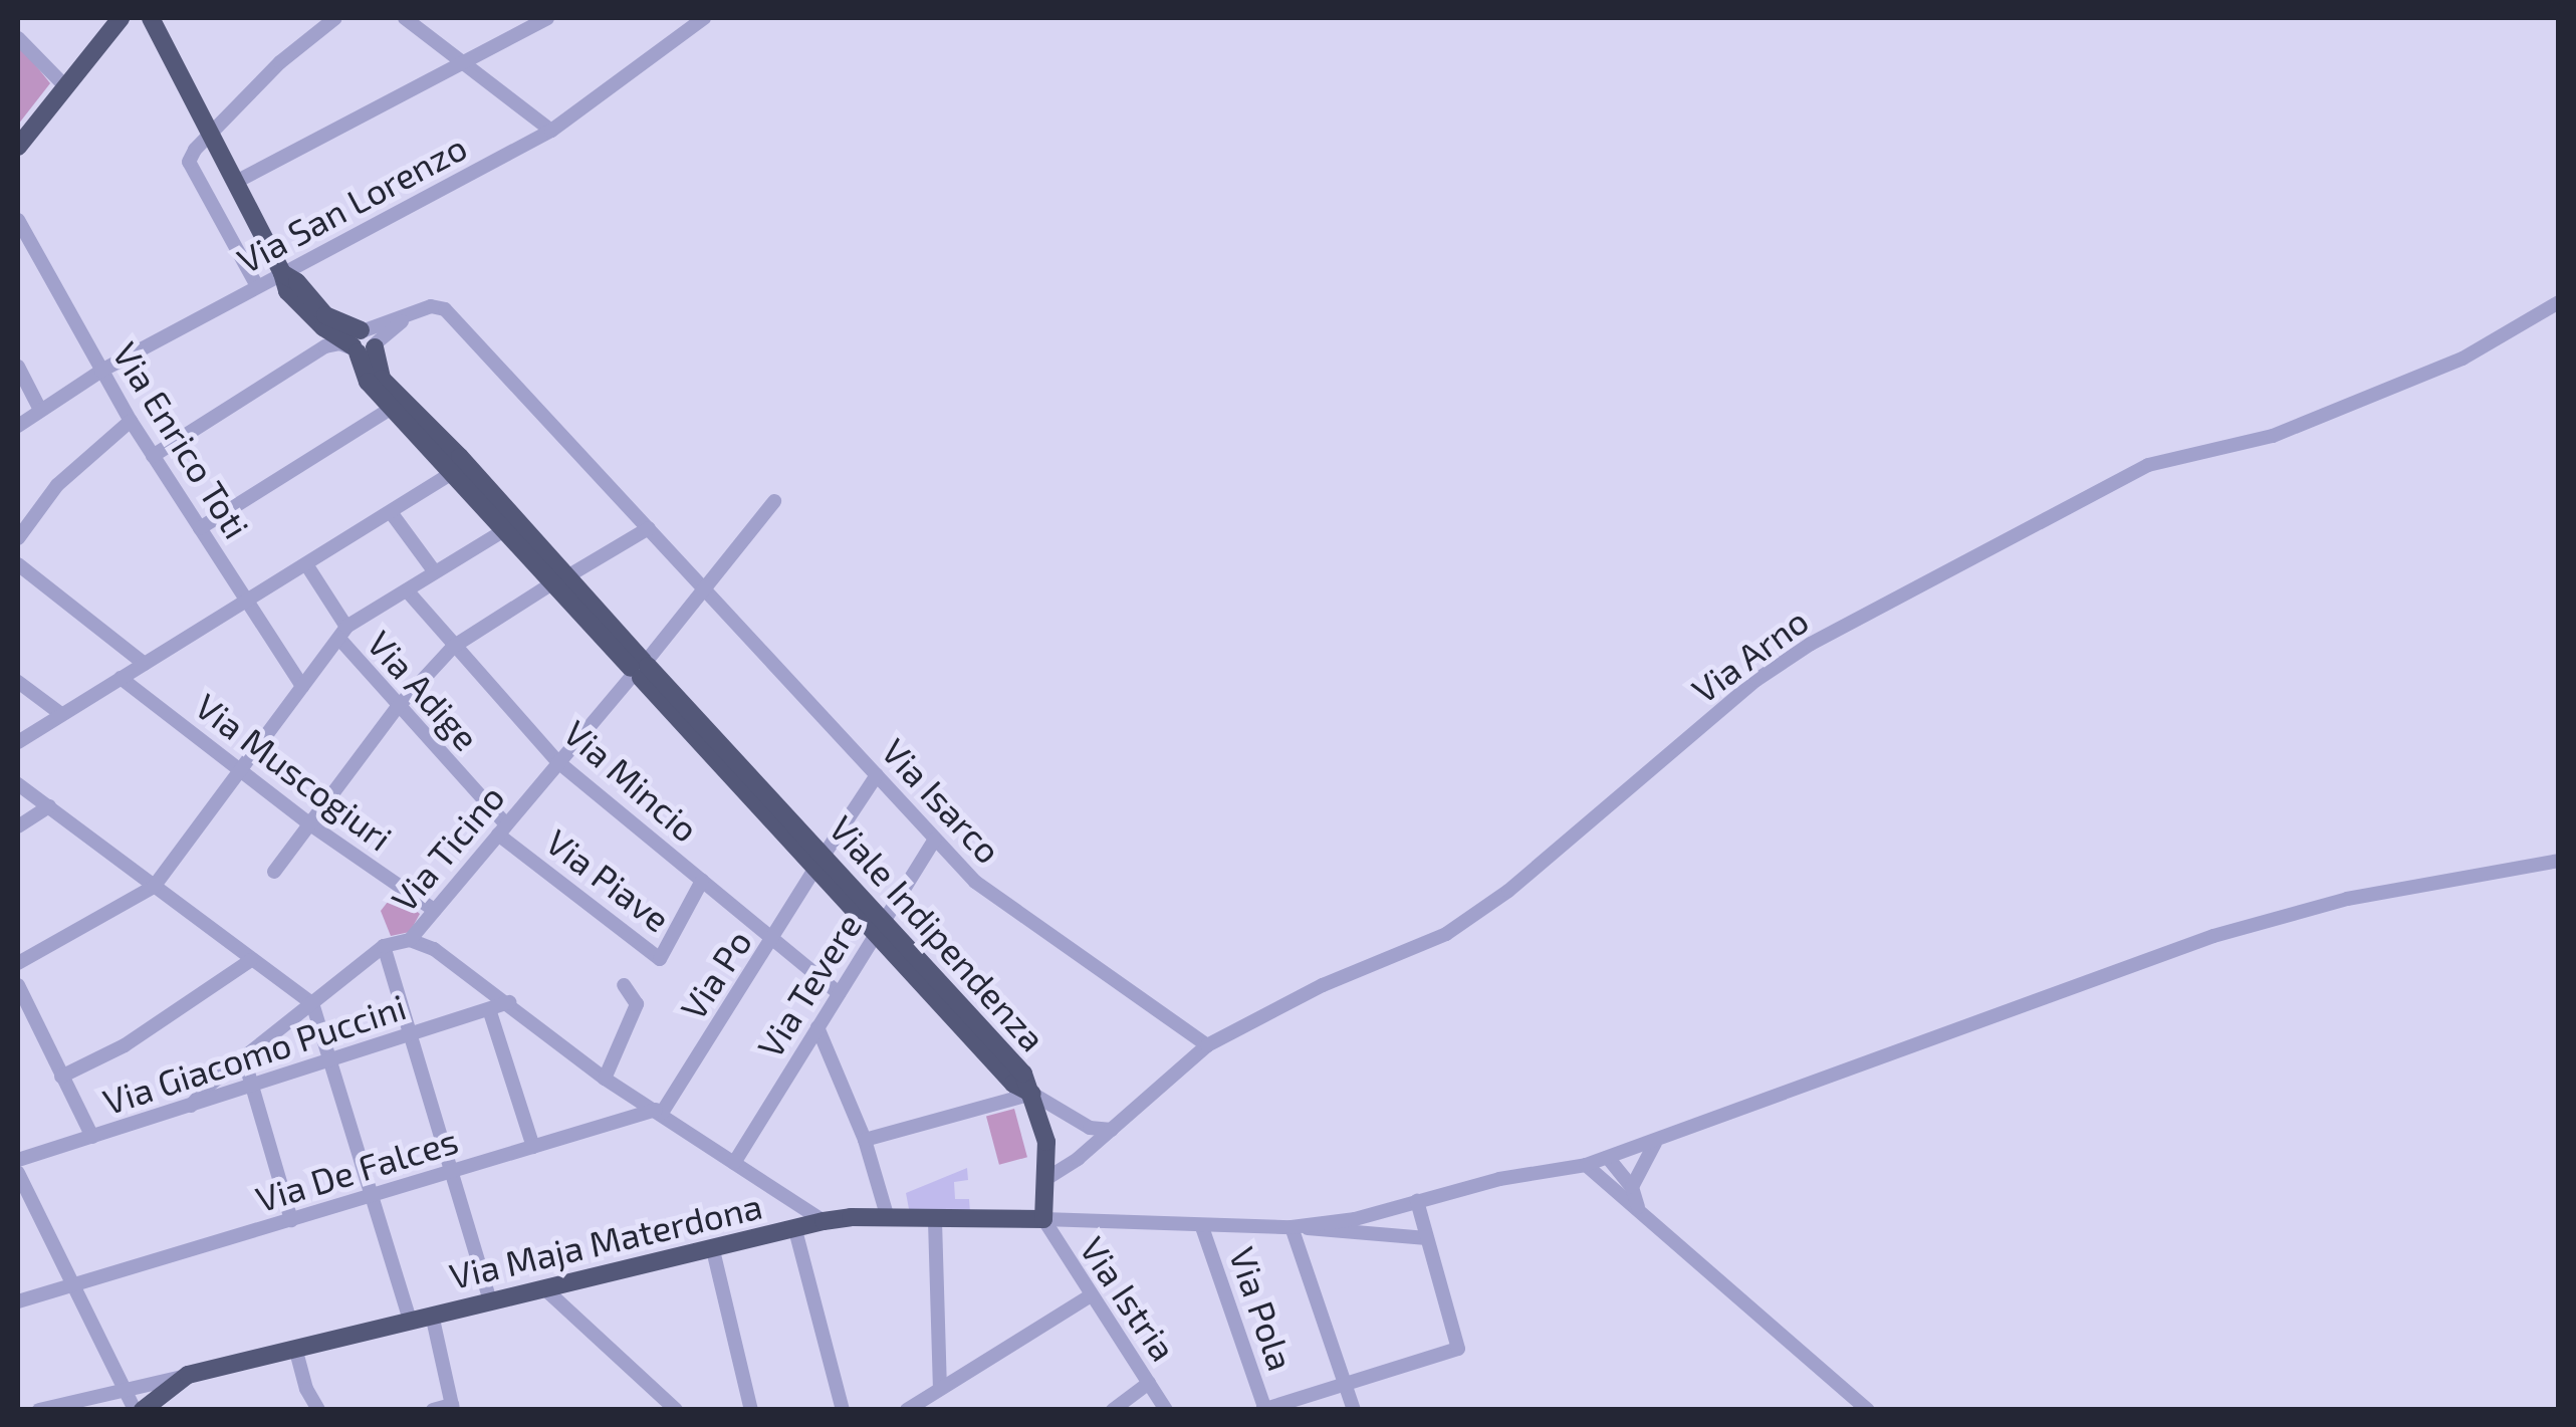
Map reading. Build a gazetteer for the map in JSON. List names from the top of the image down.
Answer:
{
  "streets": {
    "main road": ["Viale Indipendenza", "Via Maja Materdona"],
    "street": [
      "Via San Lorenzo",
      "Via Enrico Toti",
      "Via Arno",
      "Via Adige",
      "Via Muscogiuri",
      "Via Mincio",
      "Via Isarco",
      "Via Ticino",
      "Via Piave",
      "Via Po",
      "Via Tevere",
      "Via Giacomo Puccini",
      "Via De Falces",
      "Via Istria",
      "Via Pola"
    ]
  },
  "crossings": [
    ["Via San Lorenzo", "Via Enrico Toti"],
    ["Via San Lorenzo", "Viale Indipendenza"],
    ["Via Arno", "Via Isarco"],
    ["Via Adige", "Via Ticino"],
    ["Via Adige", "Via Piave"],
    ["Via Muscogiuri", "Via Ticino"],
    ["Via Mincio", "Via Ticino"],
    ["Via Mincio", "Via Piave"],
    ["Via Mincio", "Via Po"],
    ["Via Mincio", "Via Tevere"],
    ["Via Isarco", "Via Ticino"],
    ["Via Isarco", "Viale Indipendenza"],
    ["Via Isarco", "Via Po"],
    ["Via Isarco", "Via Tevere"],
    ["Via Ticino", "Via Piave"],
    ["Via Ticino", "Viale Indipendenza"],
    ["Via Ticino", "Via Giacomo Puccini"],
    ["Viale Indipendenza", "Via Po"],
    ["Viale Indipendenza", "Via Tevere"],
    ["Via Po", "Via De Falces"],
    ["Via Maja Materdona", "Via Istria"]
  ]
}
